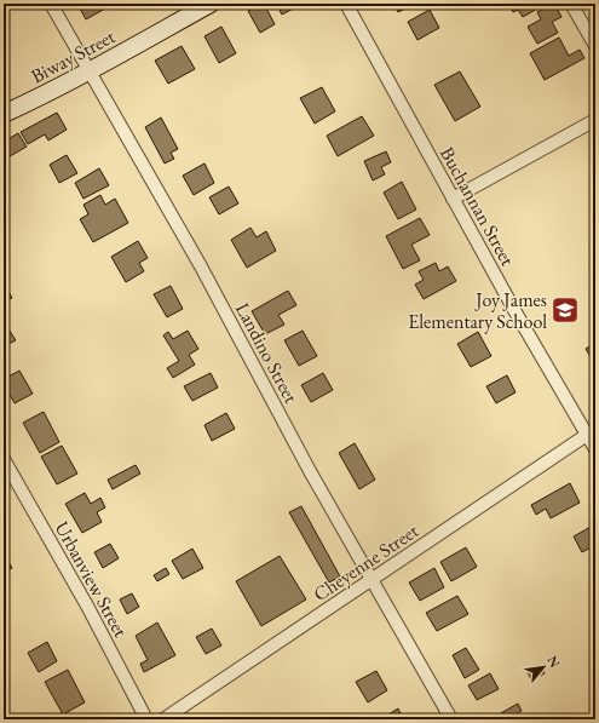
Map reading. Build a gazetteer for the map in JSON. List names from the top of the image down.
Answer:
{
  "streets": {
    "street": [
      "Biway Street",
      "Buchannan Street",
      "Landino Street",
      "Cheyenne Street",
      "Urbanview Street"
    ]
  },
  "crossings": [
    ["Biway Street", "Landino Street"],
    ["Buchannan Street", "Cheyenne Street"],
    ["Landino Street", "Cheyenne Street"]
  ],
  "places": {
    "school or university": ["Joy James Elementary School"]
  },
  "north": "top right"
}
